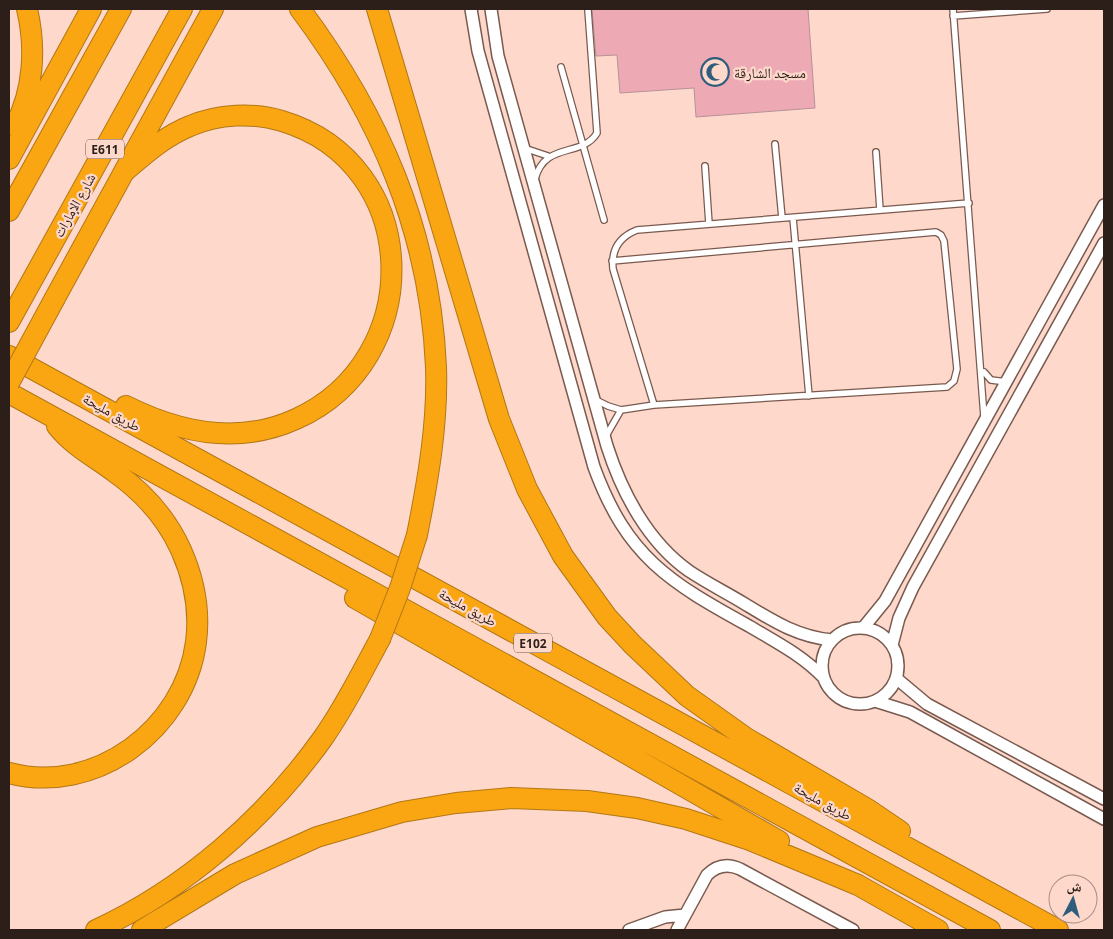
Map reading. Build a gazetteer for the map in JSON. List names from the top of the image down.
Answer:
{
  "streets": {
    "highway": [
      "E611",
      "شارع الإمارات",
      "طريق مليحة",
      "E102"
    ]
  },
  "places": {
    "mosque": ["مسجد الشارقة"]
  },
  "north": "top"
}
